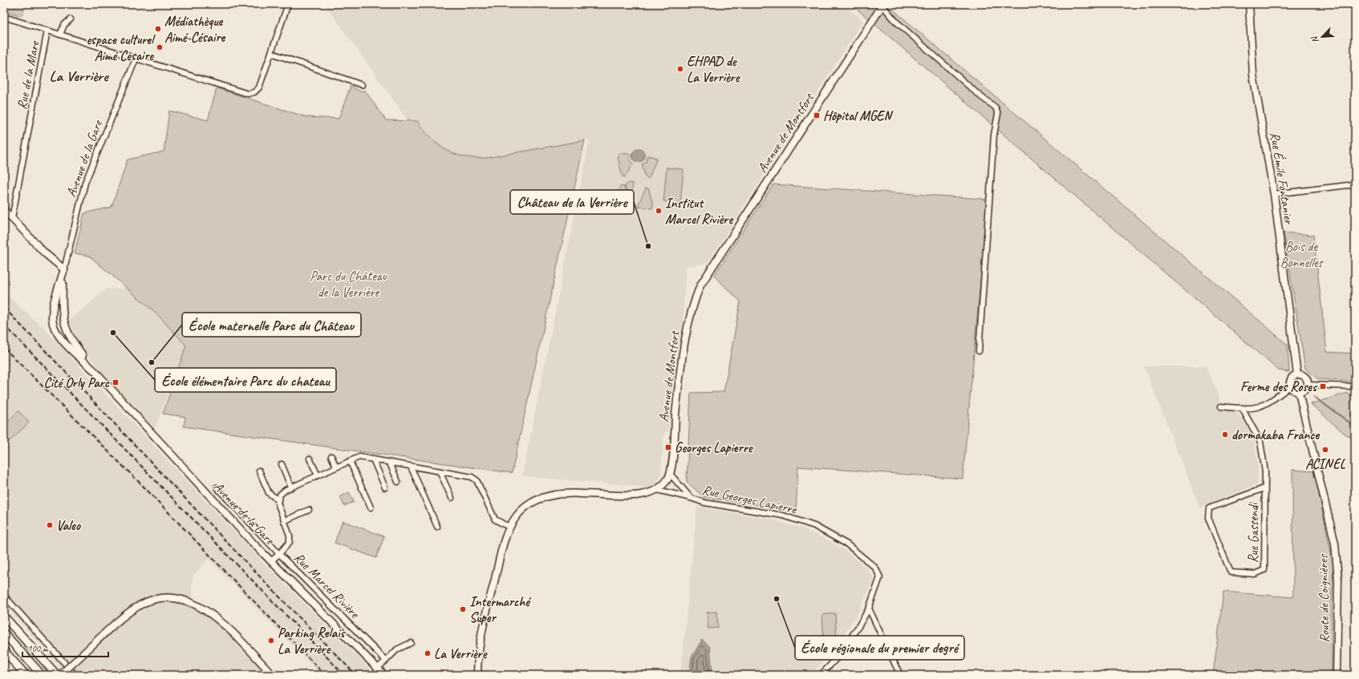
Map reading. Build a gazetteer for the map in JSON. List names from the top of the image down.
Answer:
{
  "streets": {
    "street": [
      "Rue de la Mare",
      "Avenue de Montfort",
      "Avenue de la Gare",
      "Rue Émile Fontanier",
      "Rue Georges Lapierre",
      "Rue Gassendi",
      "Rue Marcel Rivière",
      "Route de Coignières"
    ]
  },
  "crossings": [
    ["Avenue de Montfort", "Rue Georges Lapierre"],
    ["Rue Émile Fontanier", "Route de Coignières"]
  ],
  "districts": ["La Verrière"],
  "parks": ["Bois de Bonnelles", "Parc du Château de la Verrière"],
  "places": {
    "other": [
      "Médiathèque Aimé-Césaire",
      "espace culturel Aimé Cesaire",
      "EHPAD de La Verrière",
      "Institut Marcel Rivière",
      "Château de la Verrière",
      "École élémentaire Parc du chateau",
      "École maternelle Parc du Château",
      "dormakaba France",
      "ACINEL",
      "Valeo",
      "École régionale du premier degré",
      "Intermarché Super",
      "Parking Relais La Verrière",
      "La Verrière"
    ],
    "transit": [
      "Hôpital MGEN",
      "Cité Orly Parc",
      "Ferme des Roses",
      "Georges Lapierre"
    ]
  },
  "scale_bar": "100 m",
  "north": "bottom left"
}
